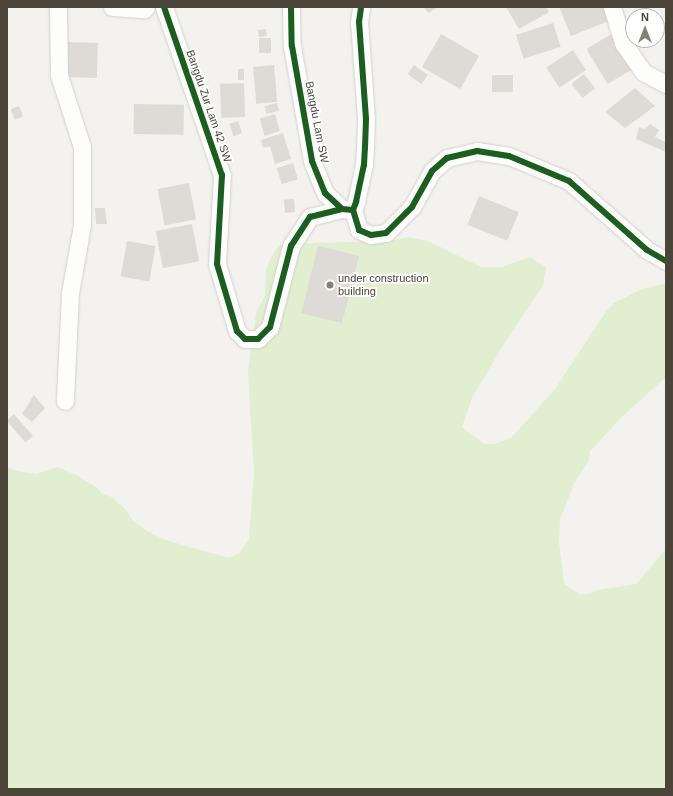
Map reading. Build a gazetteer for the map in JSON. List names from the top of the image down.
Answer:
{
  "streets": {
    "street": ["Bangdu Zur Lam 42 SW", "Bangdu Lam SW"]
  },
  "crossings": [
    ["Bangdu Zur Lam 42 SW", "Bangdu Lam SW"]
  ],
  "places": ["under construction building"],
  "north": "top"
}
